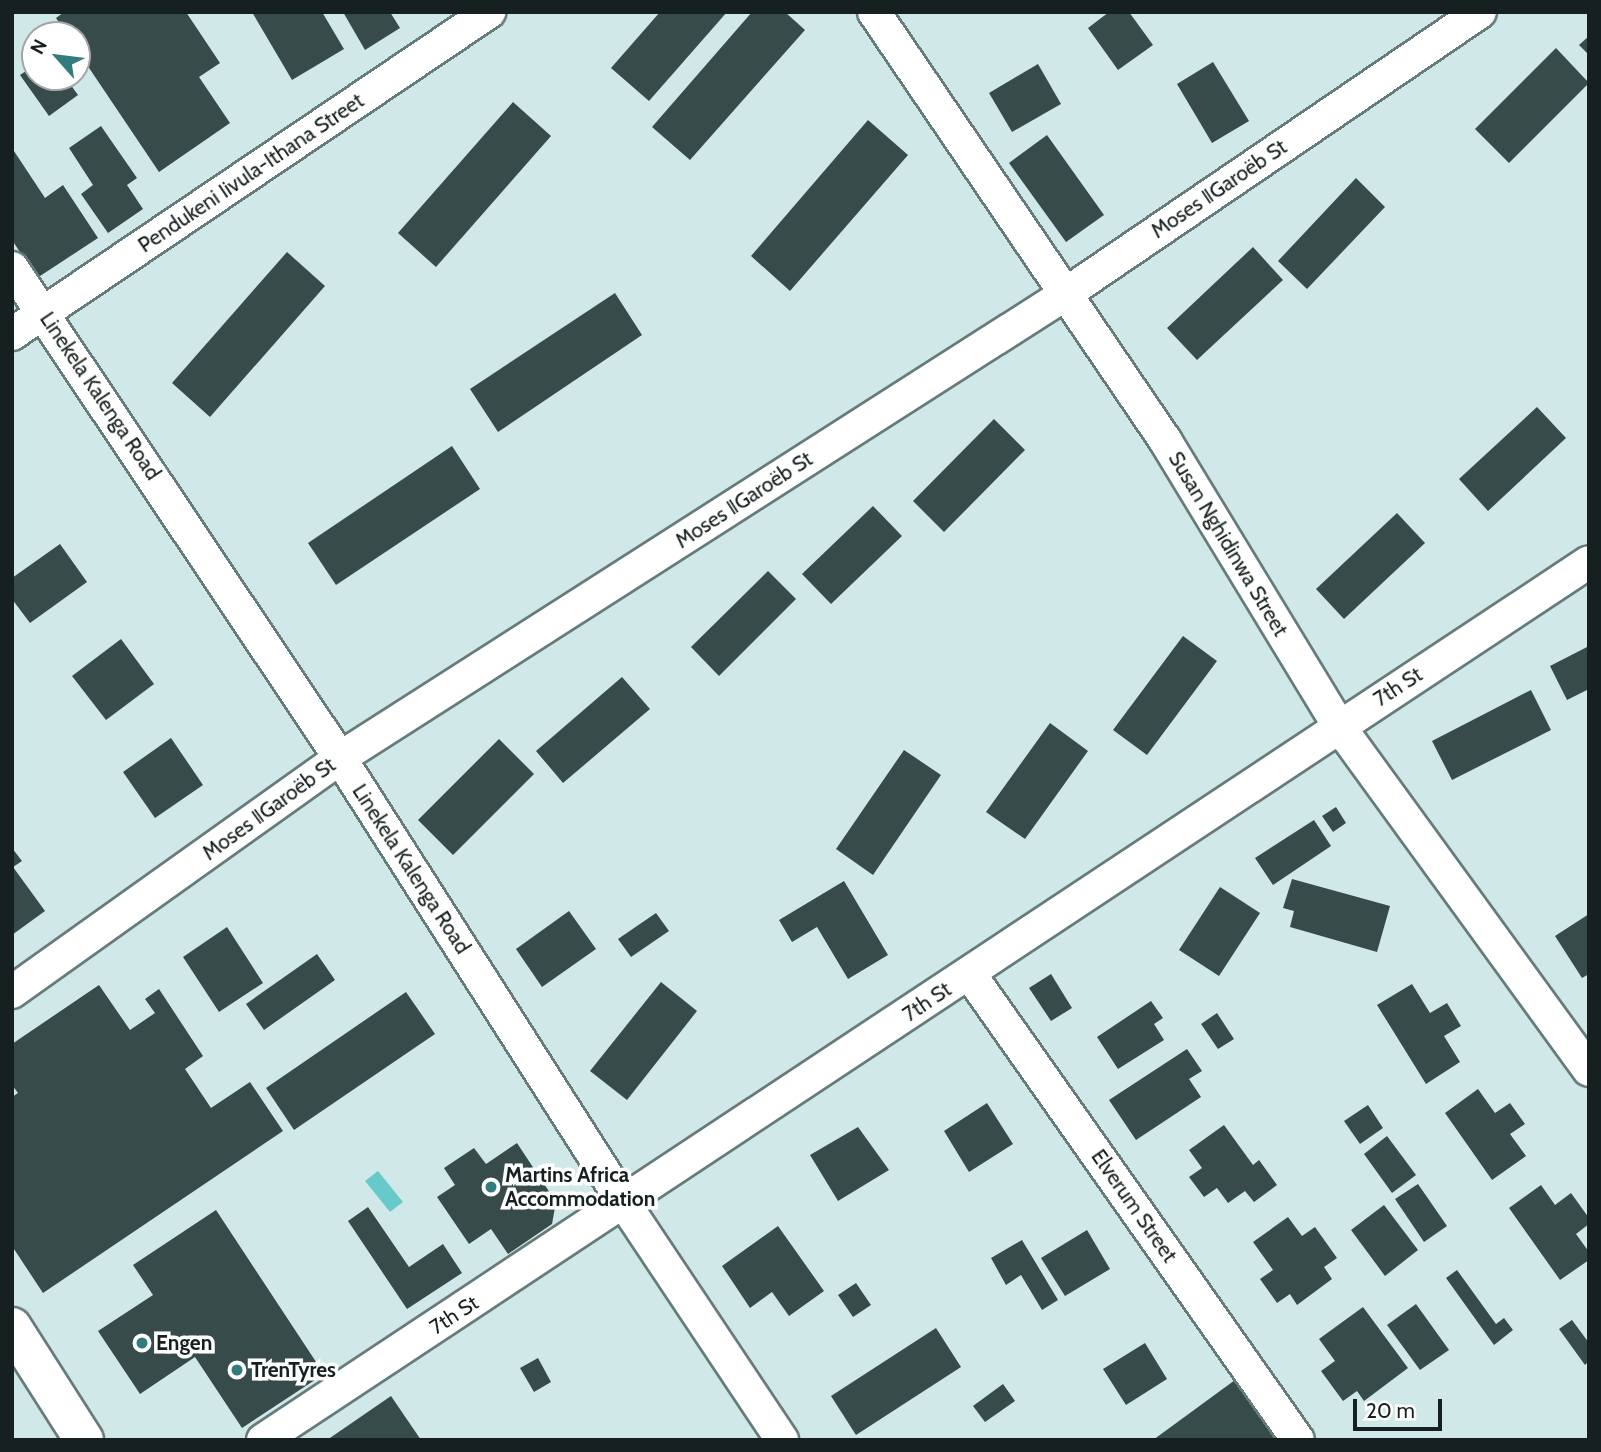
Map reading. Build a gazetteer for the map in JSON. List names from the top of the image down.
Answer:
{
  "streets": {
    "street": [
      "Pendukeni Iivula-Ithana Street",
      "Moses ǁGaroëb St",
      "Linekela Kalenga Road",
      "Susan Nghidinwa Street",
      "7th St",
      "Elverum Street"
    ]
  },
  "crossings": [
    ["Pendukeni Iivula-Ithana Street", "Linekela Kalenga Road"],
    ["Moses ǁGaroëb St", "Linekela Kalenga Road"],
    ["Moses ǁGaroëb St", "Susan Nghidinwa Street"],
    ["Linekela Kalenga Road", "7th St"],
    ["Susan Nghidinwa Street", "7th St"],
    ["7th St", "Elverum Street"]
  ],
  "places": ["Martins Africa Accommodation", "Engen", "TrenTyres"],
  "scale_bar": "20 m",
  "north": "top left"
}
